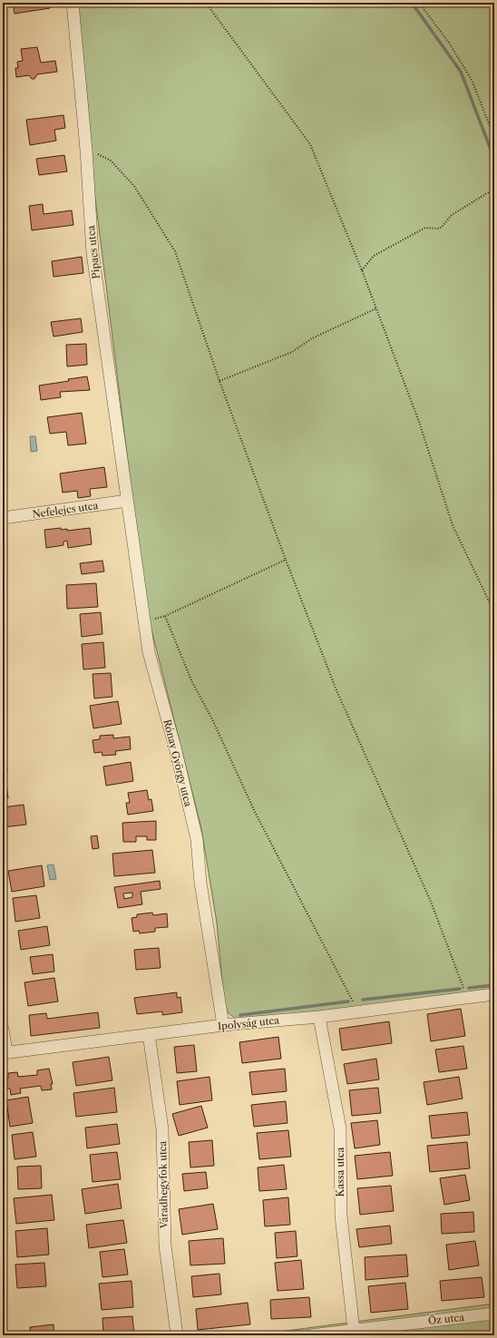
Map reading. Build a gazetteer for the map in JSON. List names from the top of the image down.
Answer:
{
  "streets": {
    "street": [
      "Pipacs utca",
      "Nefelejcs utca",
      "Rónay György utca",
      "Ipolyság utca",
      "Kassa utca",
      "Váradhegyfok utca",
      "Őz utca"
    ]
  },
  "crossings": [
    ["Pipacs utca", "Nefelejcs utca"],
    ["Pipacs utca", "Rónay György utca"],
    ["Nefelejcs utca", "Rónay György utca"],
    ["Rónay György utca", "Ipolyság utca"],
    ["Ipolyság utca", "Kassa utca"],
    ["Ipolyság utca", "Váradhegyfok utca"],
    ["Kassa utca", "Őz utca"]
  ]
}
